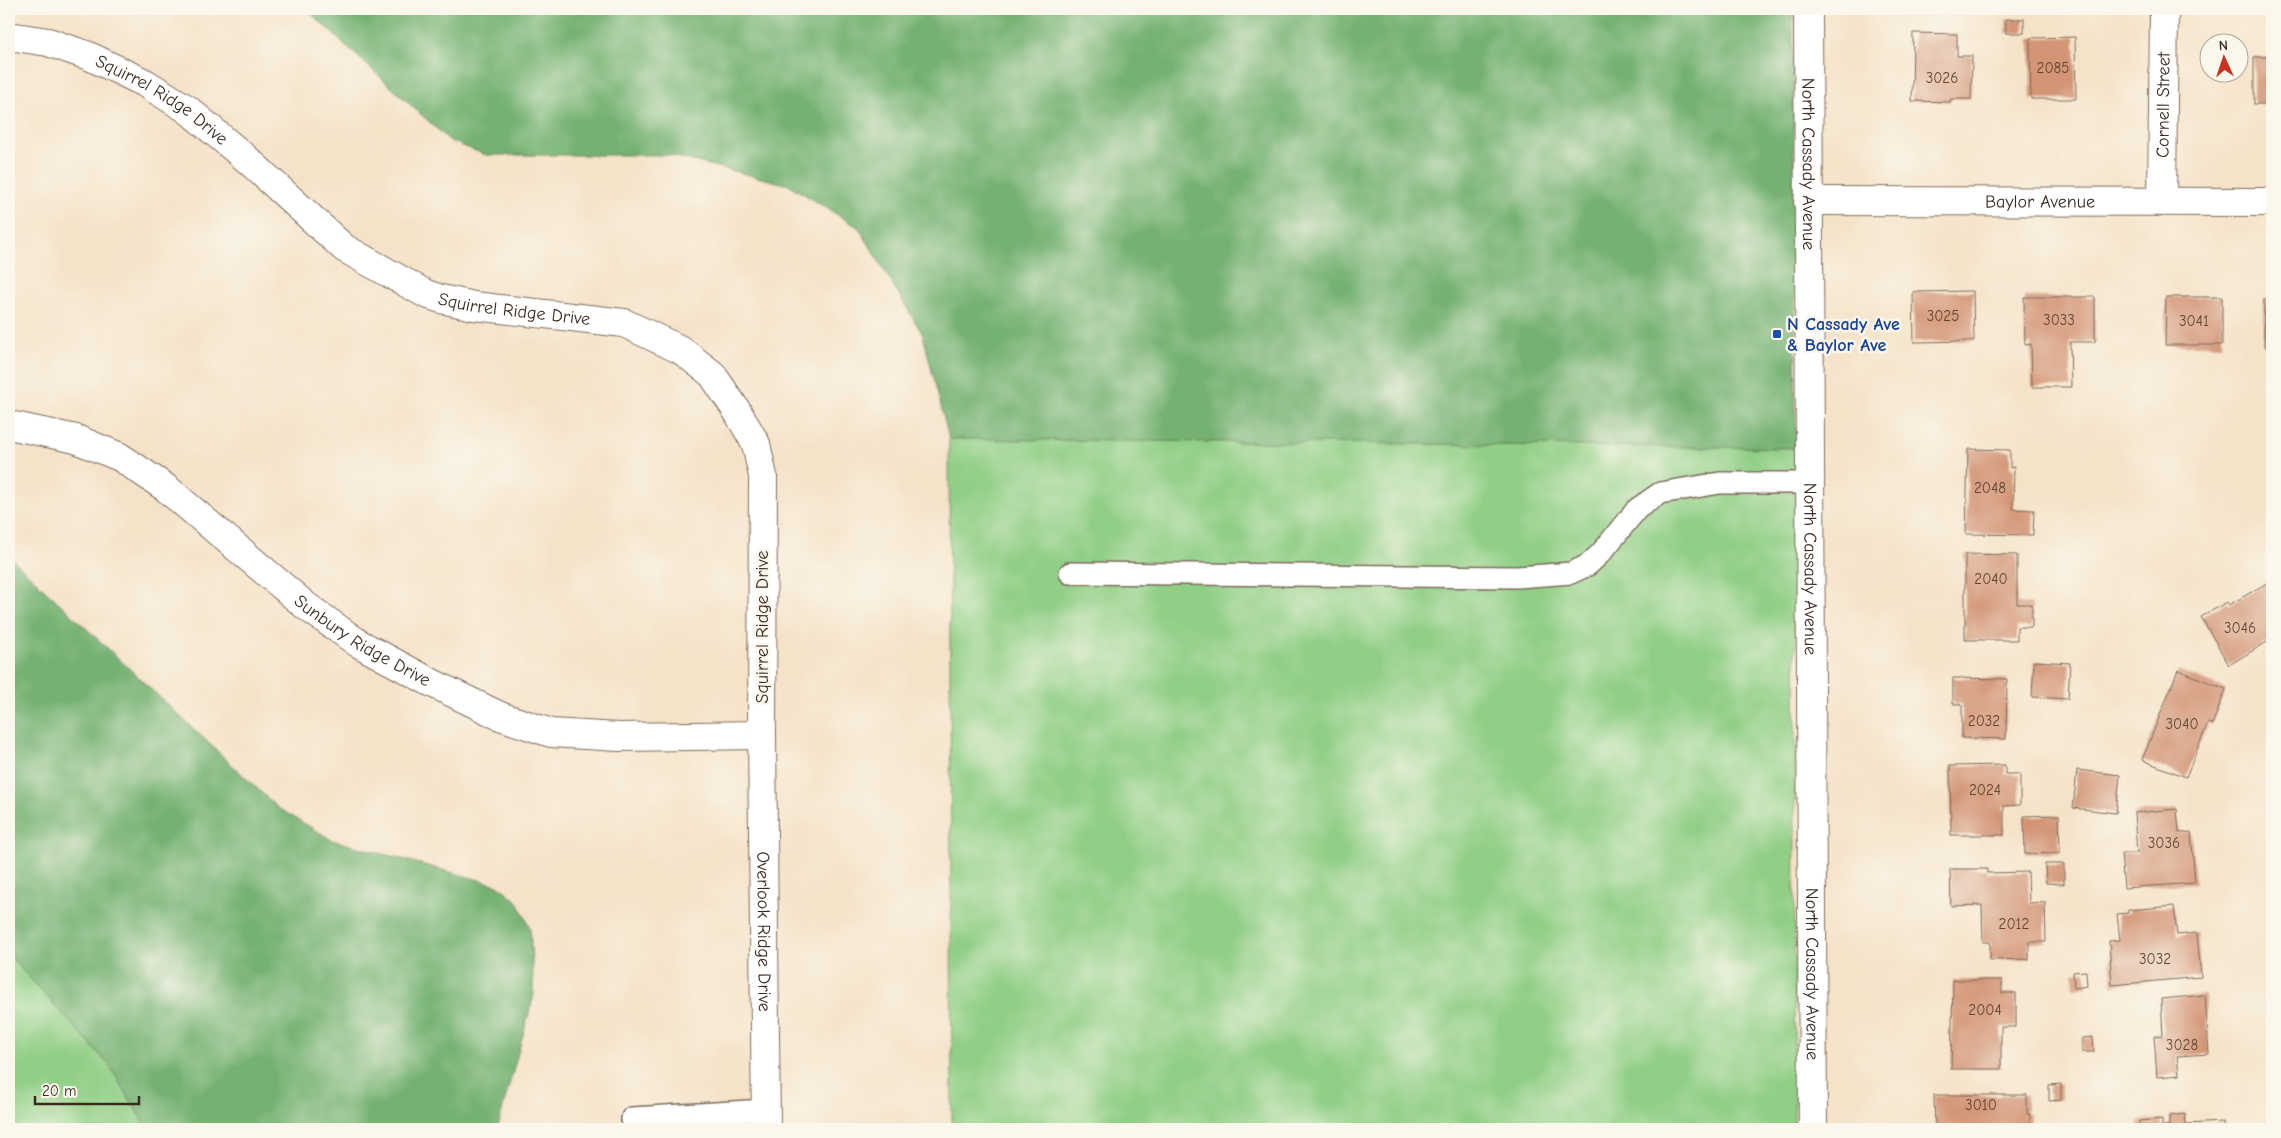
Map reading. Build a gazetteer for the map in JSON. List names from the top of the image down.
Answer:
{
  "streets": {
    "street": [
      "Squirrel Ridge Drive",
      "Cornell Street",
      "North Cassady Avenue",
      "Baylor Avenue",
      "Sunbury Ridge Drive",
      "Overlook Ridge Drive"
    ]
  },
  "crossings": [
    ["Squirrel Ridge Drive", "Sunbury Ridge Drive"],
    ["Squirrel Ridge Drive", "Overlook Ridge Drive"],
    ["Cornell Street", "Baylor Avenue"],
    ["North Cassady Avenue", "Baylor Avenue"],
    ["Sunbury Ridge Drive", "Overlook Ridge Drive"]
  ],
  "places": {
    "transit": ["N Cassady Ave & Baylor Ave"]
  },
  "house_numbers": [
    "2085",
    "3026",
    "3025",
    "3033",
    "3041",
    "2048",
    "2040",
    "3046",
    "2032",
    "3040",
    "2024",
    "3036",
    "2012",
    "3032",
    "2004",
    "3028",
    "3010"
  ],
  "scale_bar": "20 m",
  "north": "top"
}
